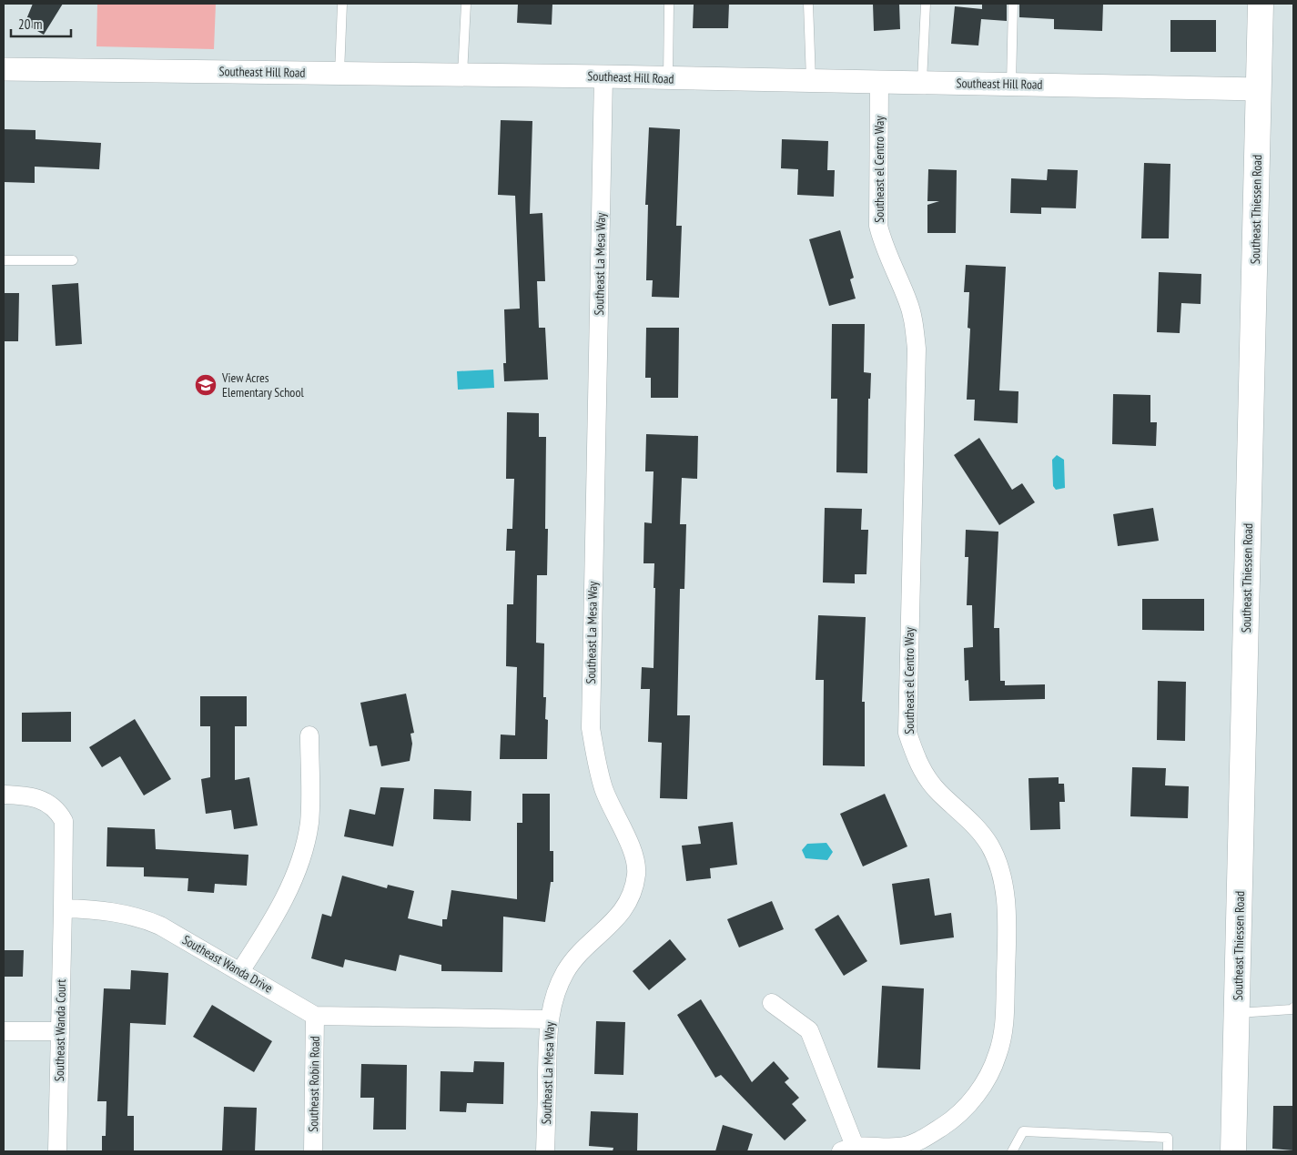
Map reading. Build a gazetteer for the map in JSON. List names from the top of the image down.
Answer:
{
  "streets": {
    "main road": ["Southeast Thiessen Road"],
    "street": [
      "Southeast Hill Road",
      "Southeast el Centro Way",
      "Southeast La Mesa Way",
      "Southeast Wanda Drive",
      "Southeast Wanda Court",
      "Southeast Robin Road"
    ]
  },
  "crossings": [
    ["Southeast Hill Road", "Southeast el Centro Way"],
    ["Southeast Hill Road", "Southeast Thiessen Road"],
    ["Southeast Hill Road", "Southeast La Mesa Way"],
    ["Southeast La Mesa Way", "Southeast Wanda Drive"],
    ["Southeast Wanda Drive", "Southeast Wanda Court"],
    ["Southeast Wanda Drive", "Southeast Robin Road"]
  ],
  "places": {
    "school or university": ["View Acres Elementary School"]
  },
  "scale_bar": "20 m"
}
